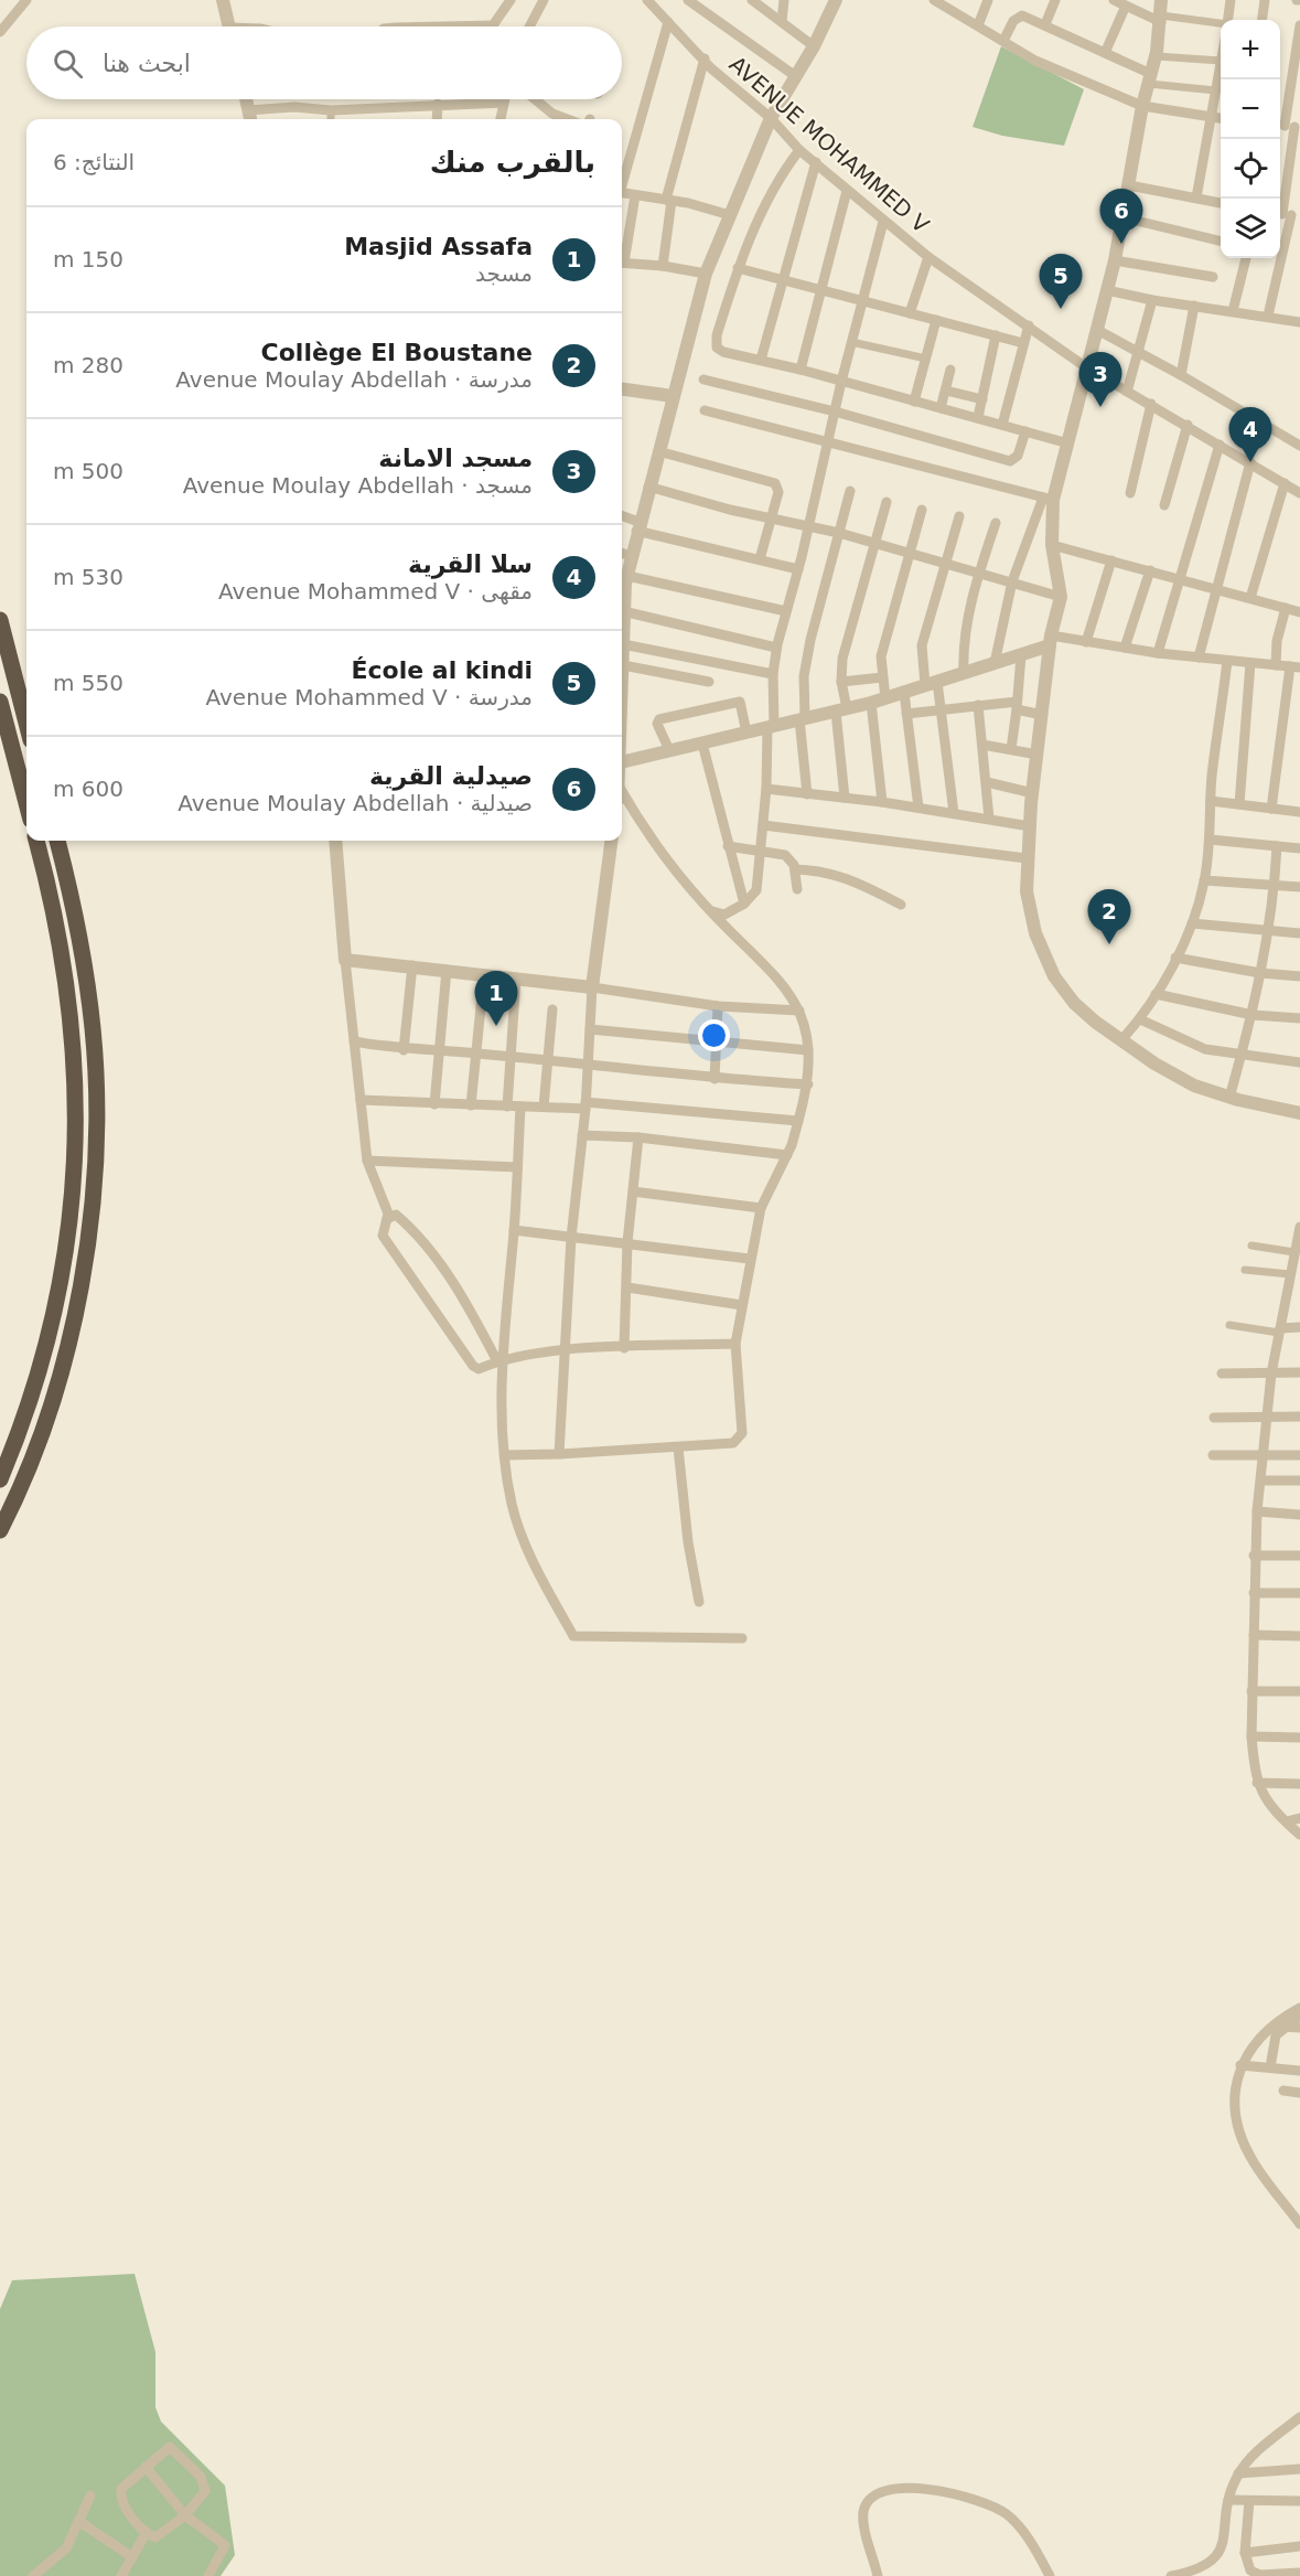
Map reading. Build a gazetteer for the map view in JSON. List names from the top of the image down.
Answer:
{
  "streets": {
    "street": ["AVENUE MOHAMMED V"]
  },
  "page": {
    "map_buttons": ["+", "−"],
    "search": "ابحث هنا",
    "heading": ["بالقرب منك", "النتائج: 6"],
    "pins": [
      "6",
      "5",
      "3",
      "4",
      "2",
      "1"
    ],
    "list": [
      {
        "mark": "1",
        "name": "Masjid Assafa",
        "note": "مسجد",
        "value": "150 m"
      },
      {
        "mark": "2",
        "name": "Collège El Boustane",
        "note": "مدرسة · Avenue Moulay Abdellah",
        "value": "280 m"
      },
      {
        "mark": "3",
        "name": "مسجد الامانة",
        "note": "مسجد · Avenue Moulay Abdellah",
        "value": "500 m"
      },
      {
        "mark": "4",
        "name": "سلا القرية",
        "note": "مقهى · Avenue Mohammed V",
        "value": "530 m"
      },
      {
        "mark": "5",
        "name": "École al kindi",
        "note": "مدرسة · Avenue Mohammed V",
        "value": "550 m"
      },
      {
        "mark": "6",
        "name": "صيدلية القرية",
        "note": "صيدلية · Avenue Moulay Abdellah",
        "value": "600 m"
      }
    ]
  }
}
